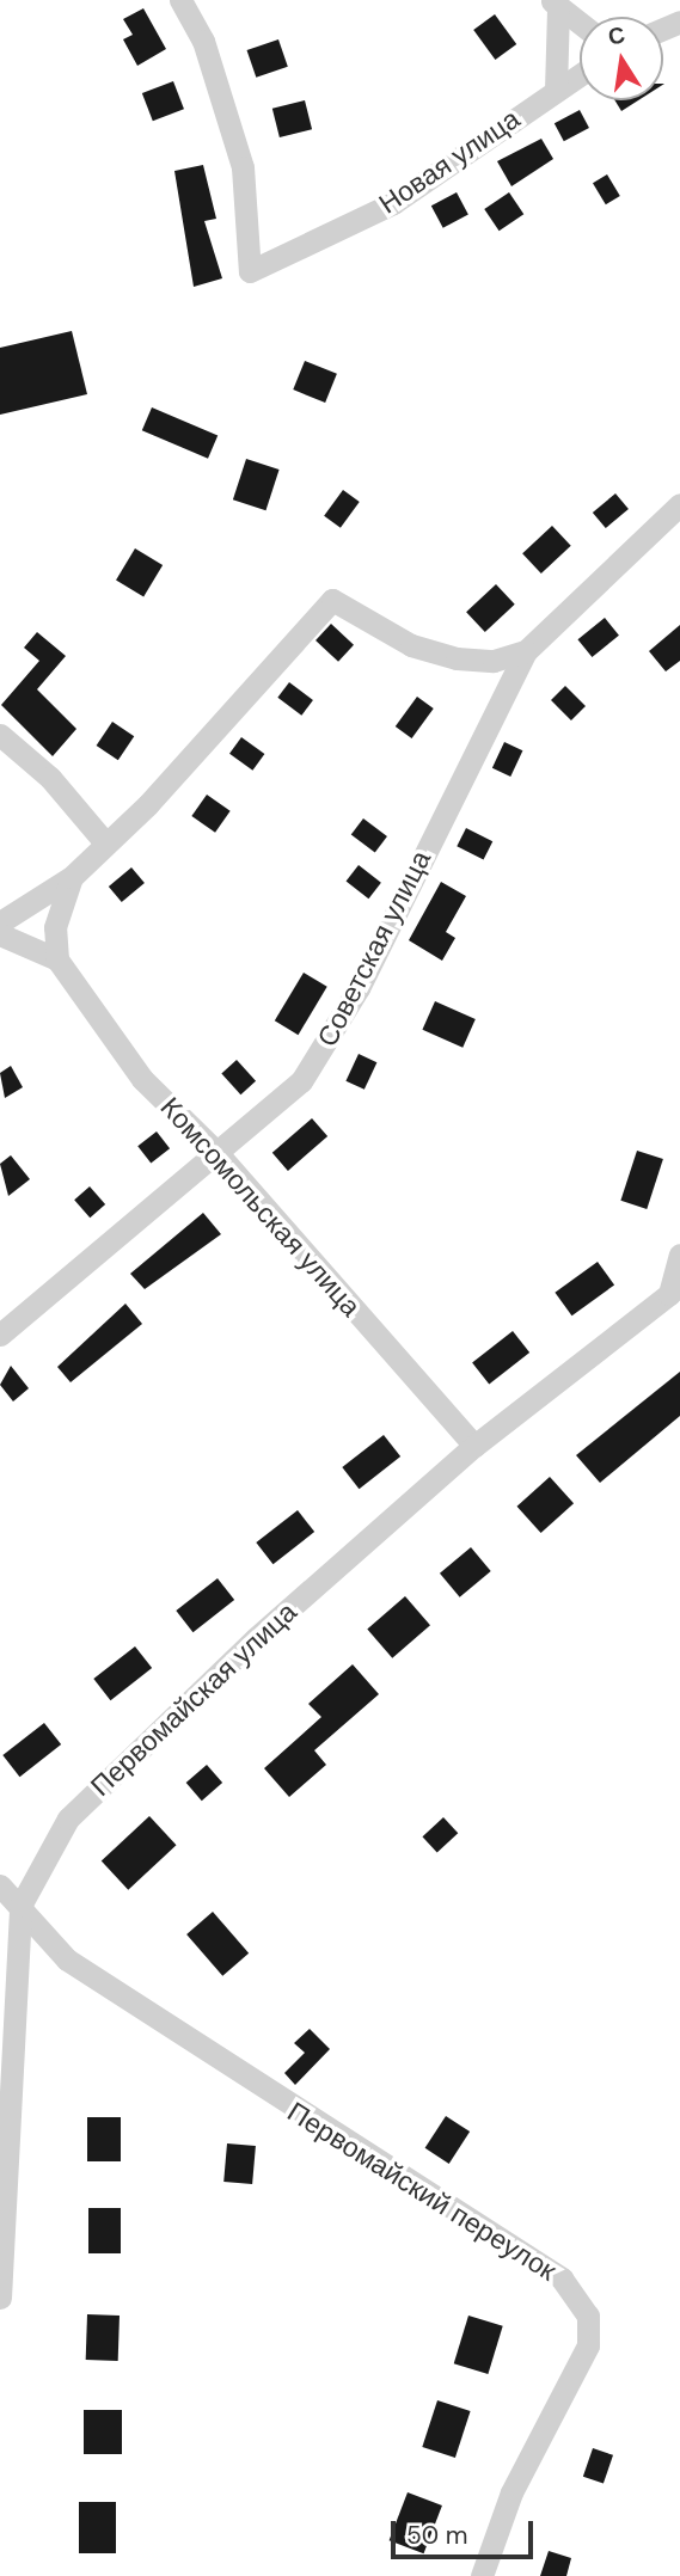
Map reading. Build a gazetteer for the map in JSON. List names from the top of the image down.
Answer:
{
  "streets": {
    "street": [
      "Новая улица",
      "Советская улица",
      "Комсомольская улица",
      "Первомайская улица",
      "Первомайский переулок"
    ]
  },
  "crossings": [
    ["Советская улица", "Комсомольская улица"],
    ["Комсомольская улица", "Первомайская улица"],
    ["Первомайская улица", "Первомайский переулок"]
  ],
  "scale_bar": "50 m",
  "north": "top"
}
